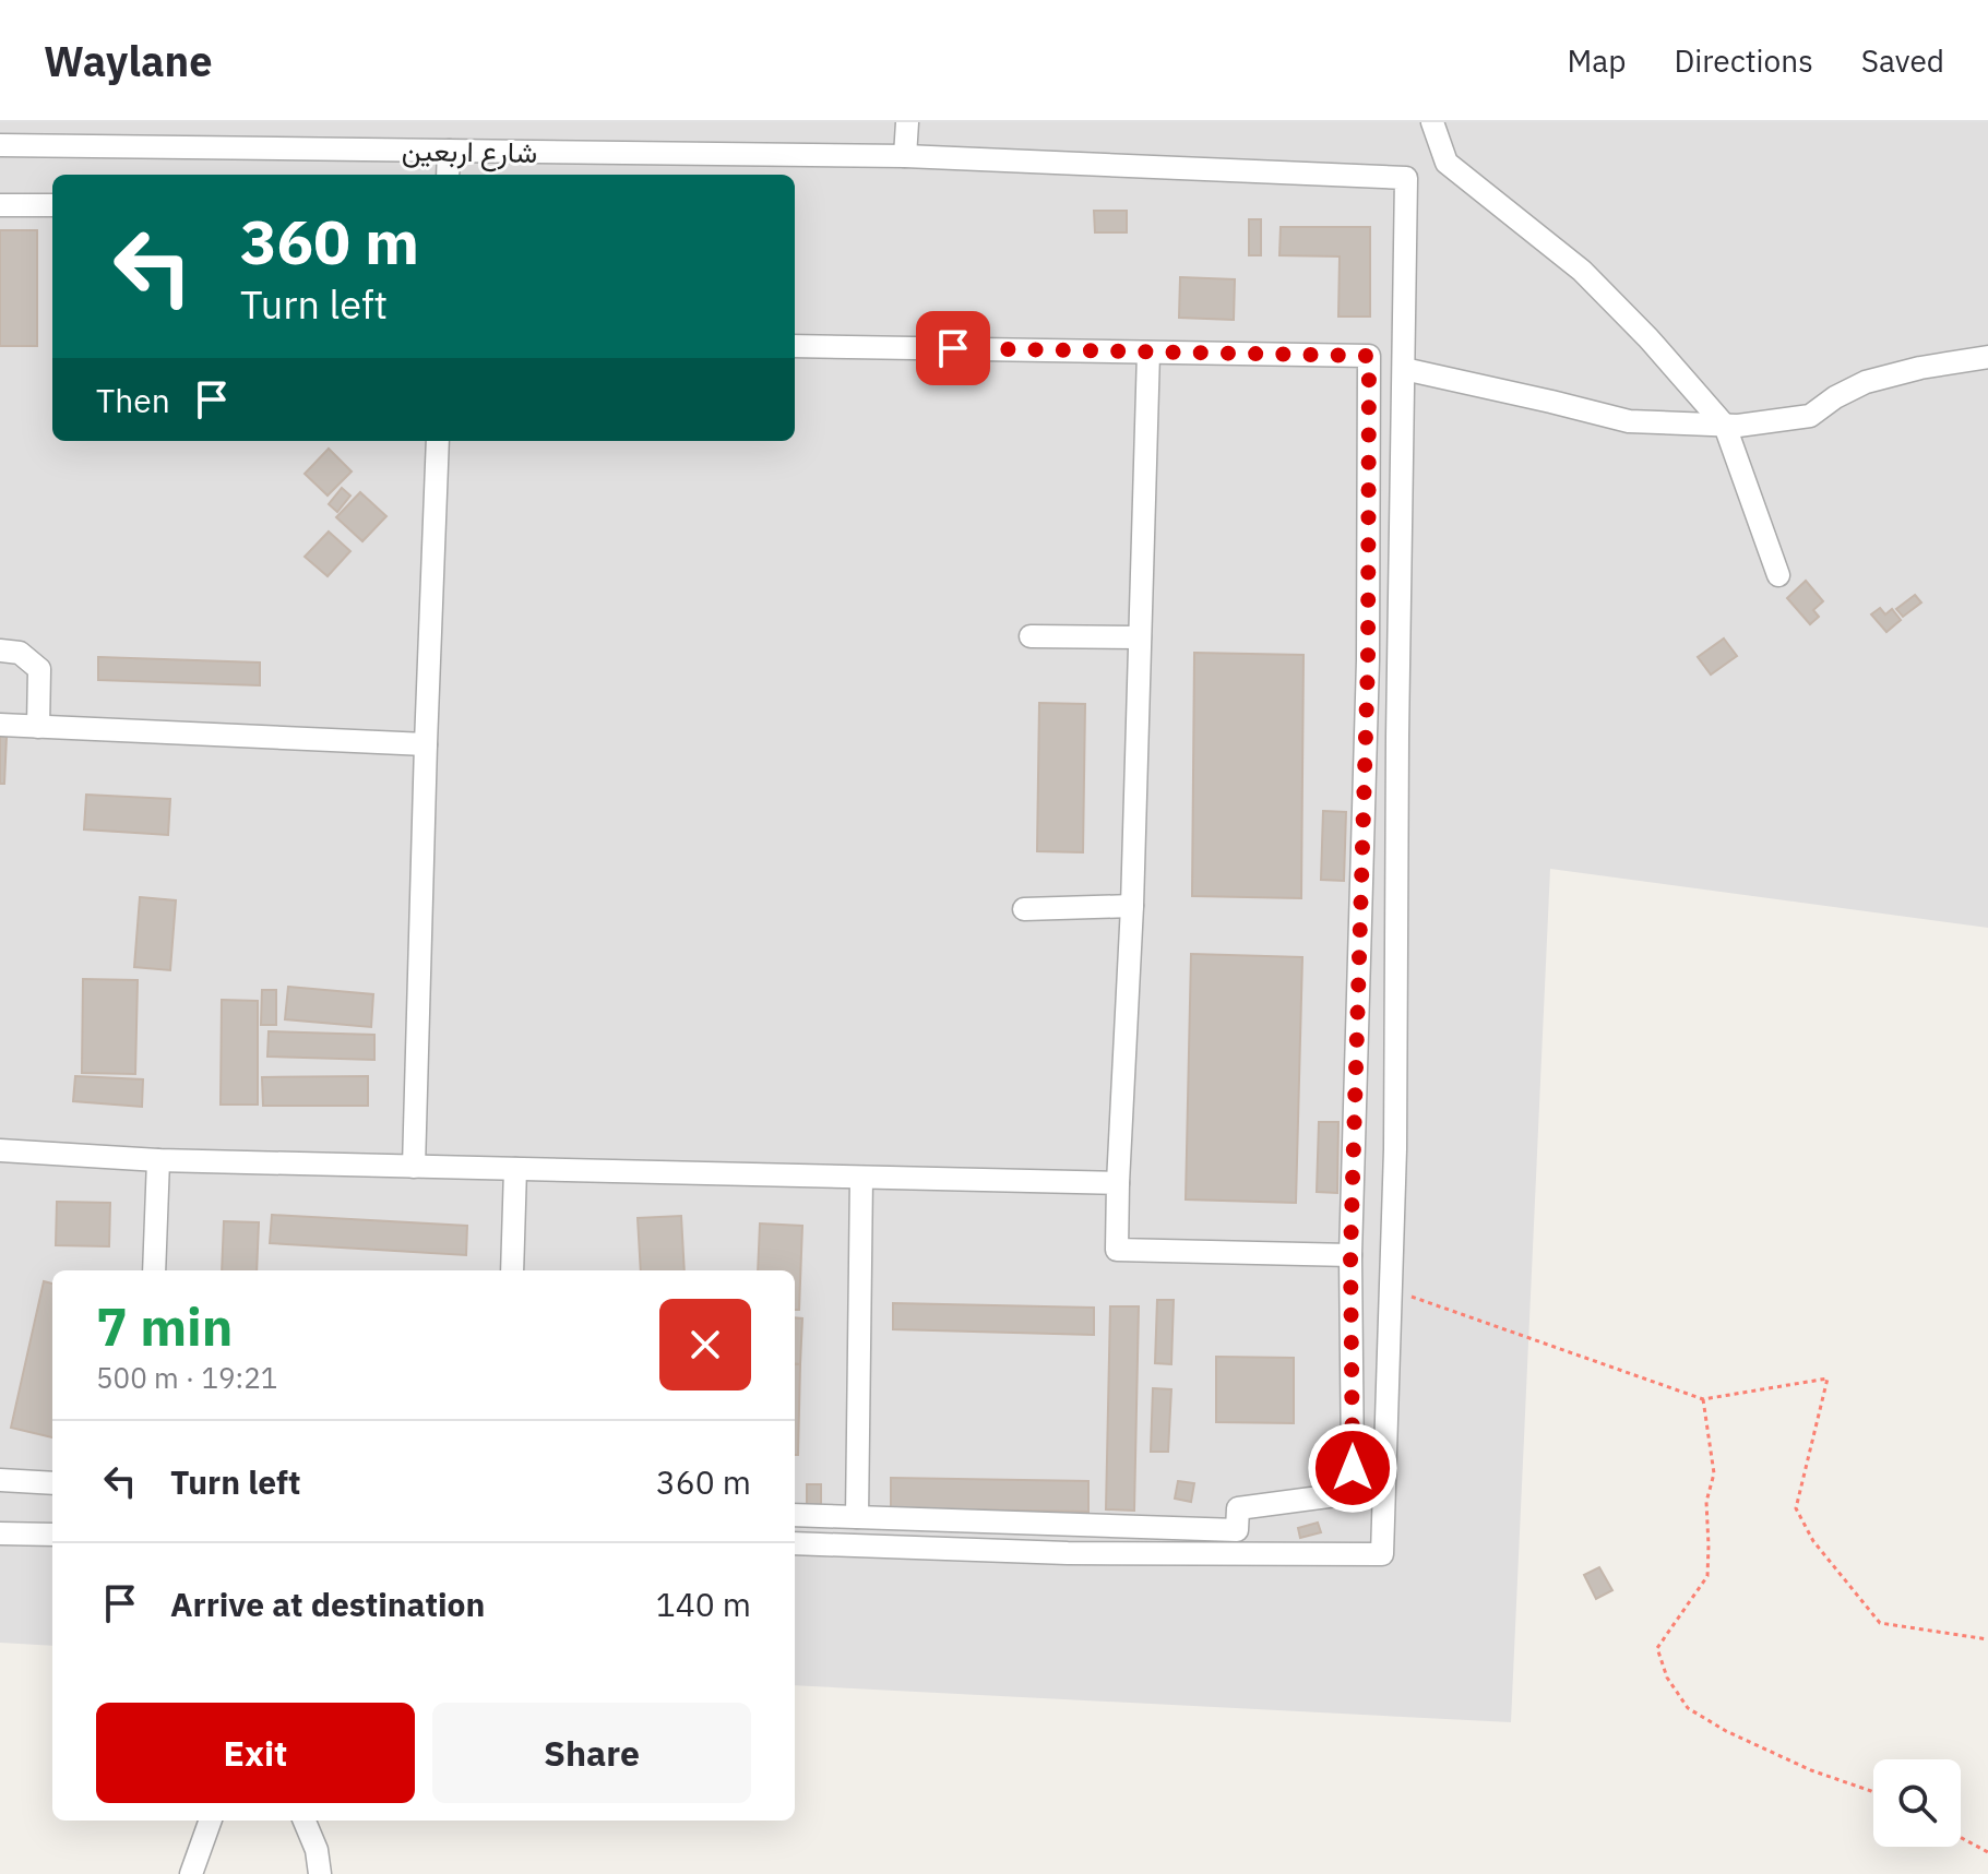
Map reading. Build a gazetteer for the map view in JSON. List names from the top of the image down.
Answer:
{
  "streets": {
    "street": ["شارع اربعين"]
  },
  "page": {
    "header": "Waylane",
    "nav": ["Map", "Directions", "Saved"],
    "turn": ["360 m", "Turn left"],
    "then": "Then",
    "heading": ["7 min", "500 m · 19:21"],
    "list": [
      {
        "name": "Turn left",
        "value": "360 m"
      },
      {
        "name": "Arrive at destination",
        "value": "140 m"
      }
    ],
    "buttons": ["Exit", "Share"]
  }
}
